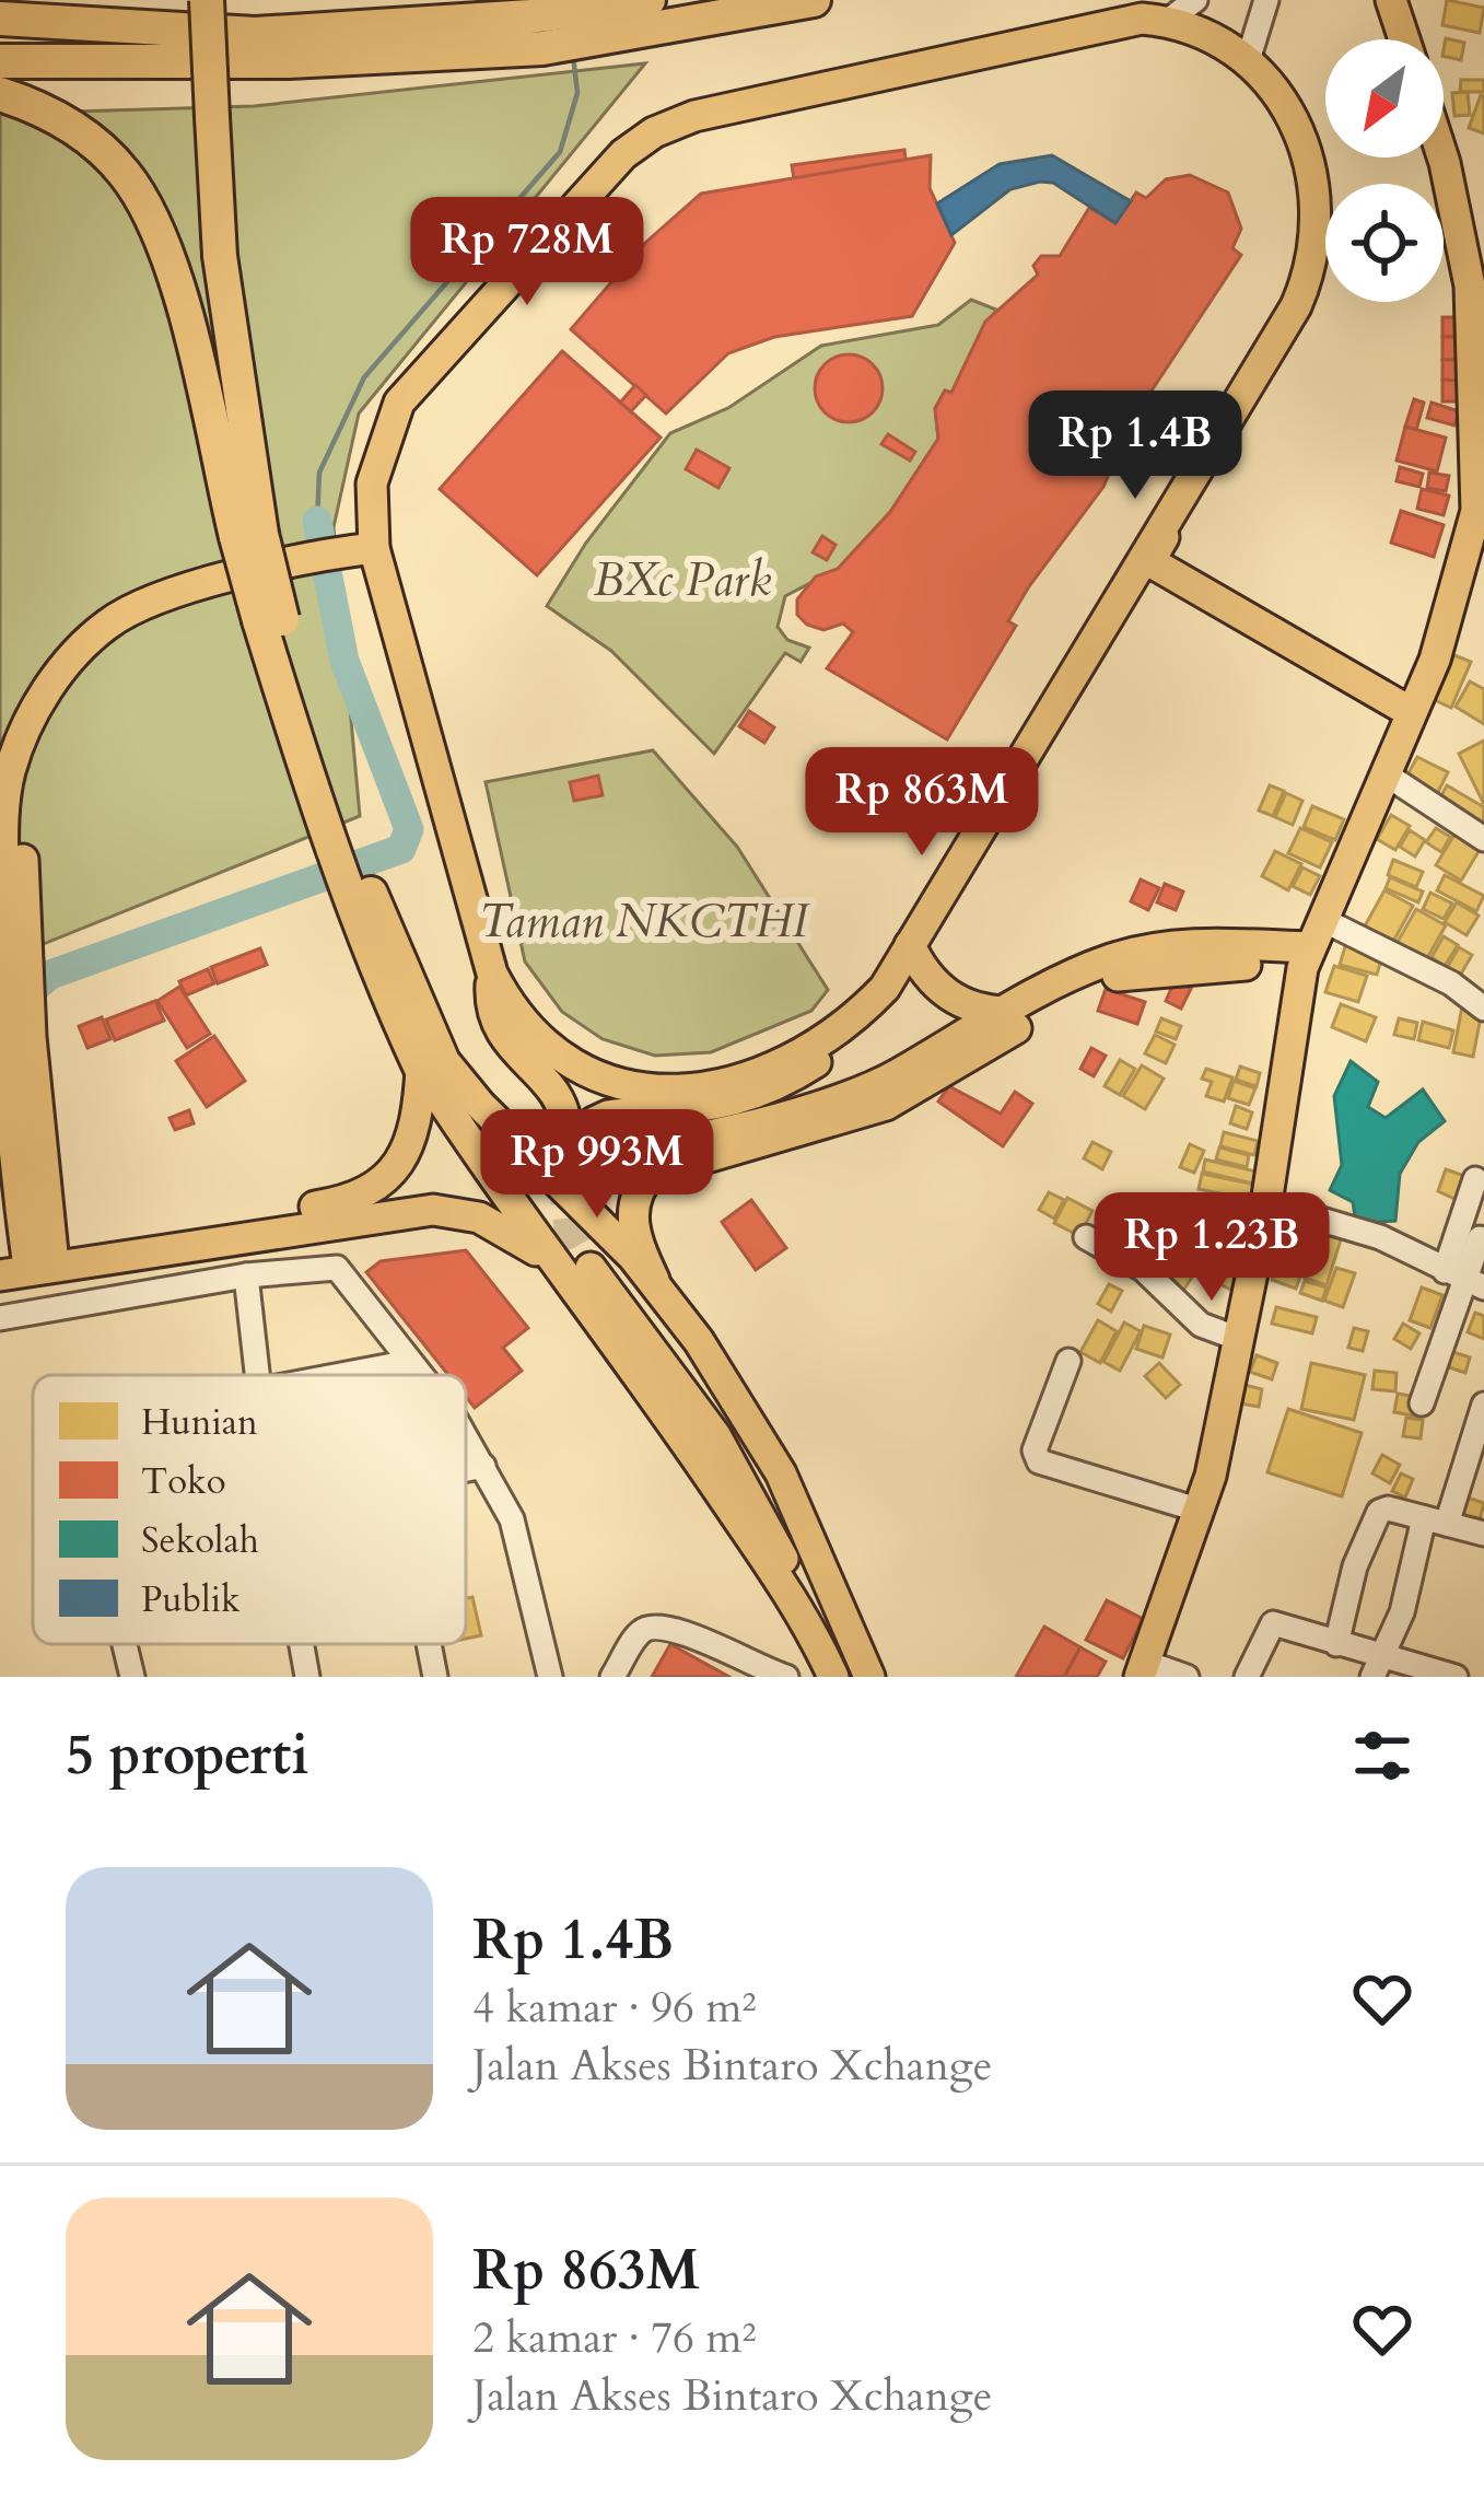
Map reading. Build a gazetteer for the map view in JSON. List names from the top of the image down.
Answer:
{
  "parks": ["BXc Park", "Taman NKCTHI"],
  "legend": [
    "Hunian",
    "Toko",
    "Sekolah",
    "Publik"
  ],
  "north": "bottom left",
  "page": {
    "price": [
      "Rp 728M",
      "Rp 1.4B",
      "Rp 863M",
      "Rp 993M",
      "Rp 1.23B"
    ],
    "heading": "5 properti",
    "list": [
      {
        "name": "Rp 1.4B",
        "note": "4 kamar · 96 m² · Jalan Akses Bintaro Xchange"
      },
      {
        "name": "Rp 863M",
        "note": "2 kamar · 76 m² · Jalan Akses Bintaro Xchange"
      }
    ]
  }
}
